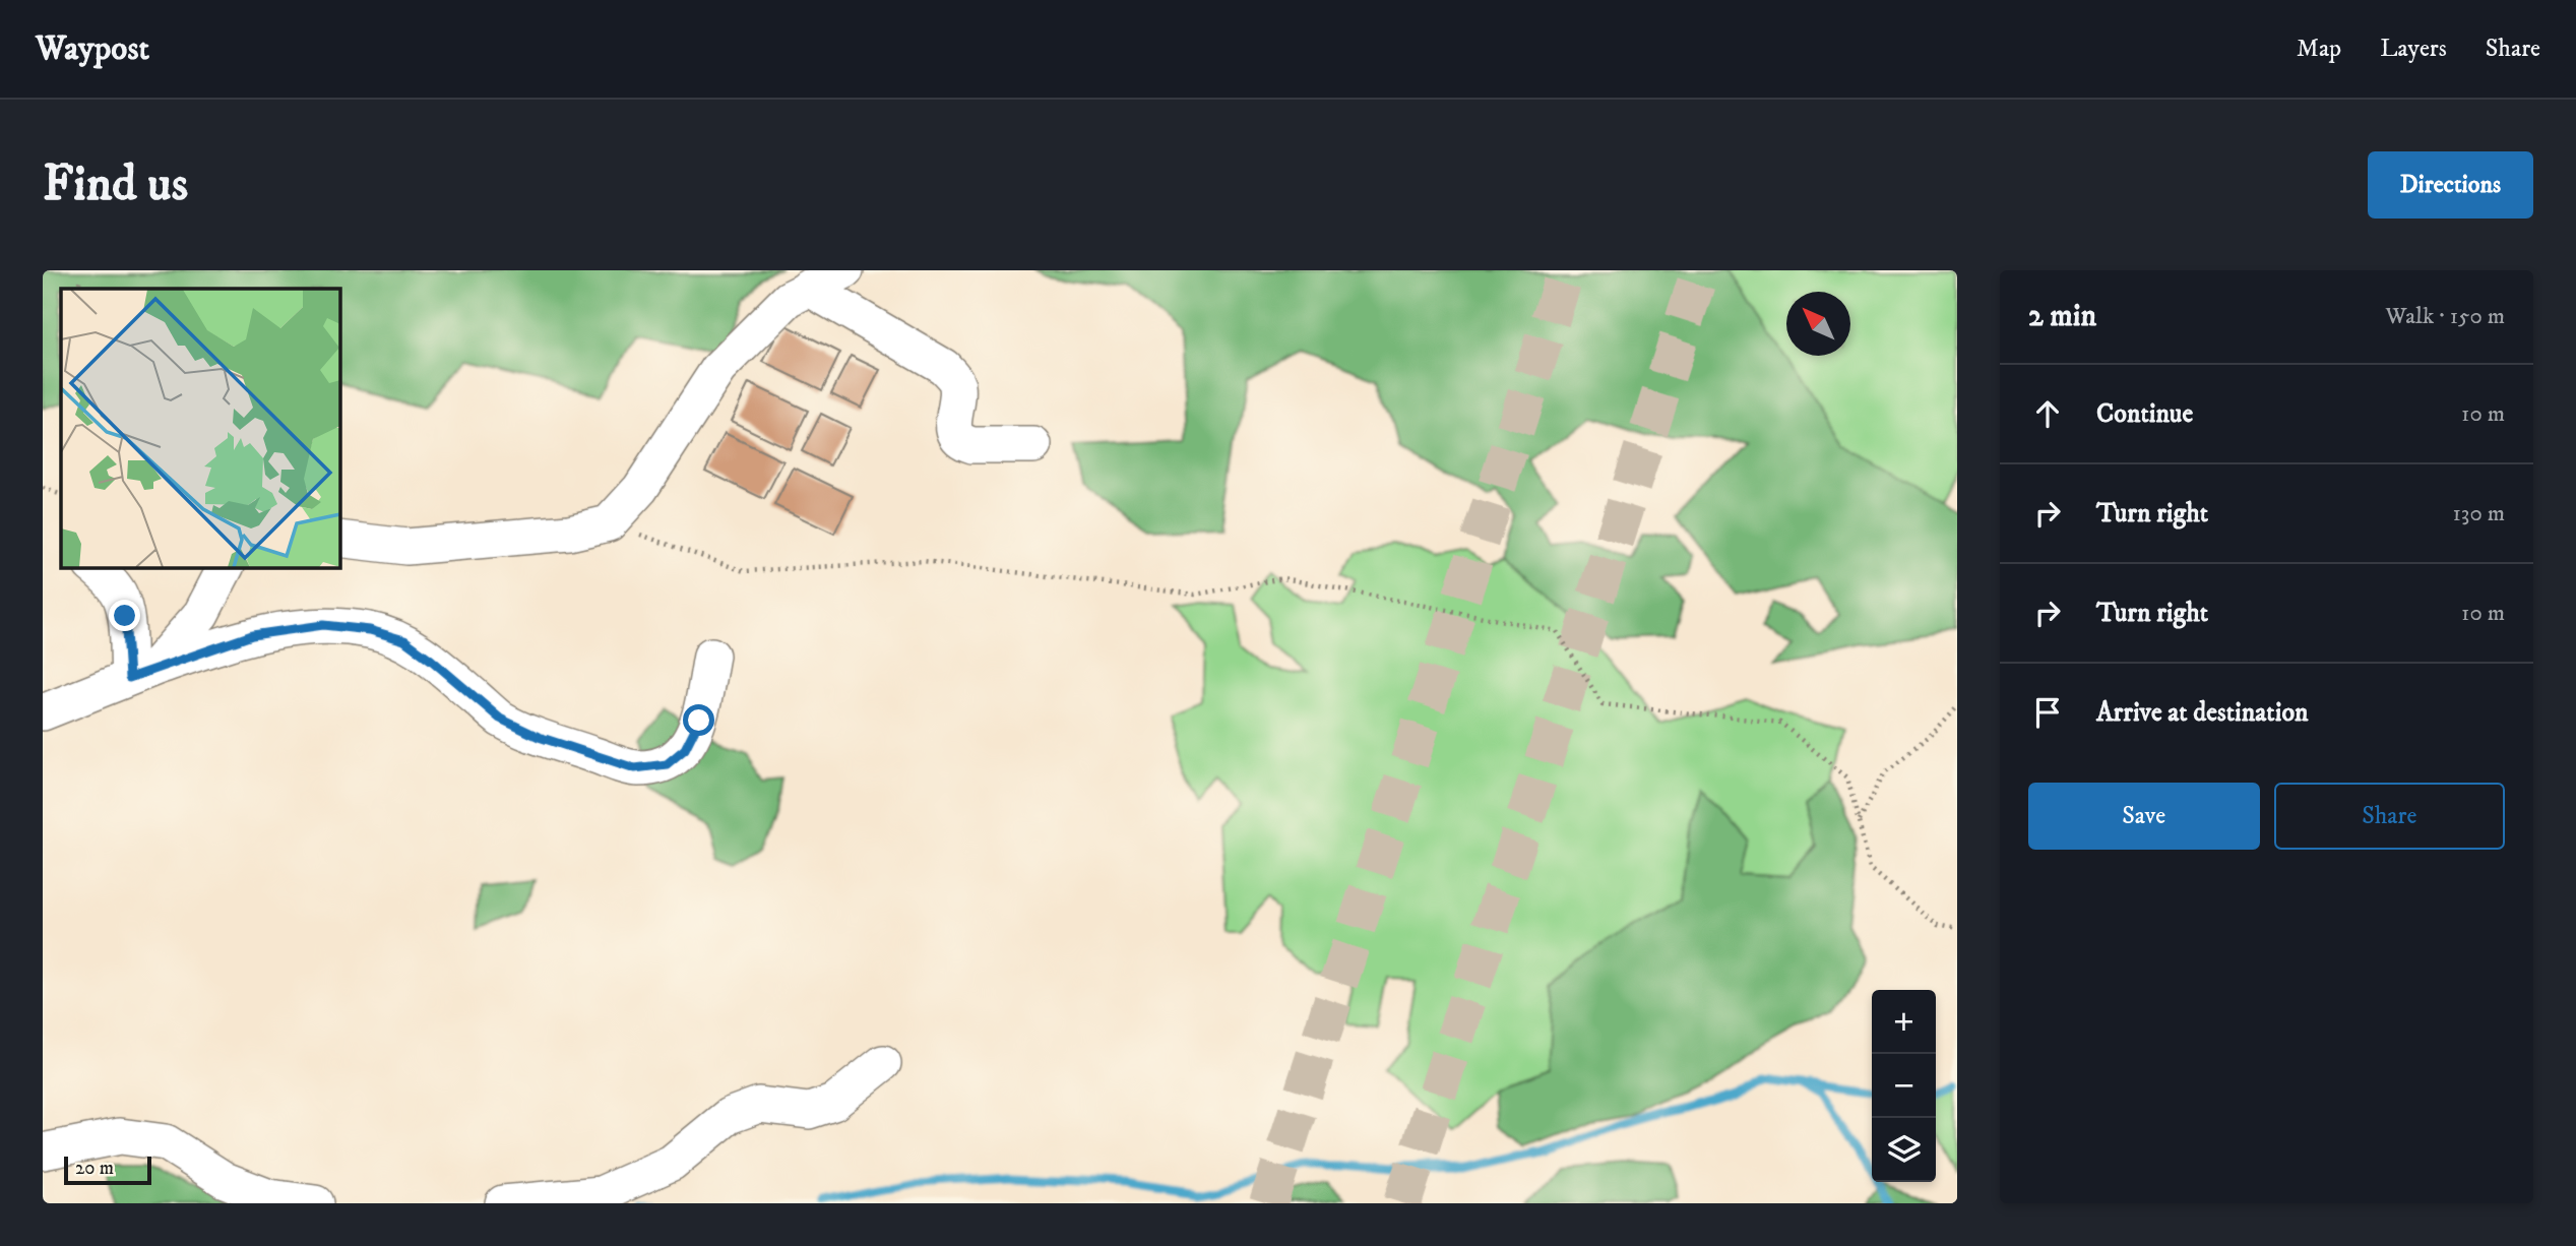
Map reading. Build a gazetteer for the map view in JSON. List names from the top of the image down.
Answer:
{
  "scale_bar": "20 m",
  "north": "top left",
  "page": {
    "header": "Waypost",
    "nav": ["Map", "Layers", "Share"],
    "buttons": [
      "Directions",
      ["Save", "Share"]
    ],
    "title": "Find us",
    "heading": ["2 min", "Walk · 150 m"],
    "list": [
      ["Continue", "10 m"],
      ["Turn right", "130 m"],
      ["Turn right", "10 m"],
      "Arrive at destination"
    ],
    "map_buttons": ["+", "−"],
    "scale": "20 m"
  }
}
